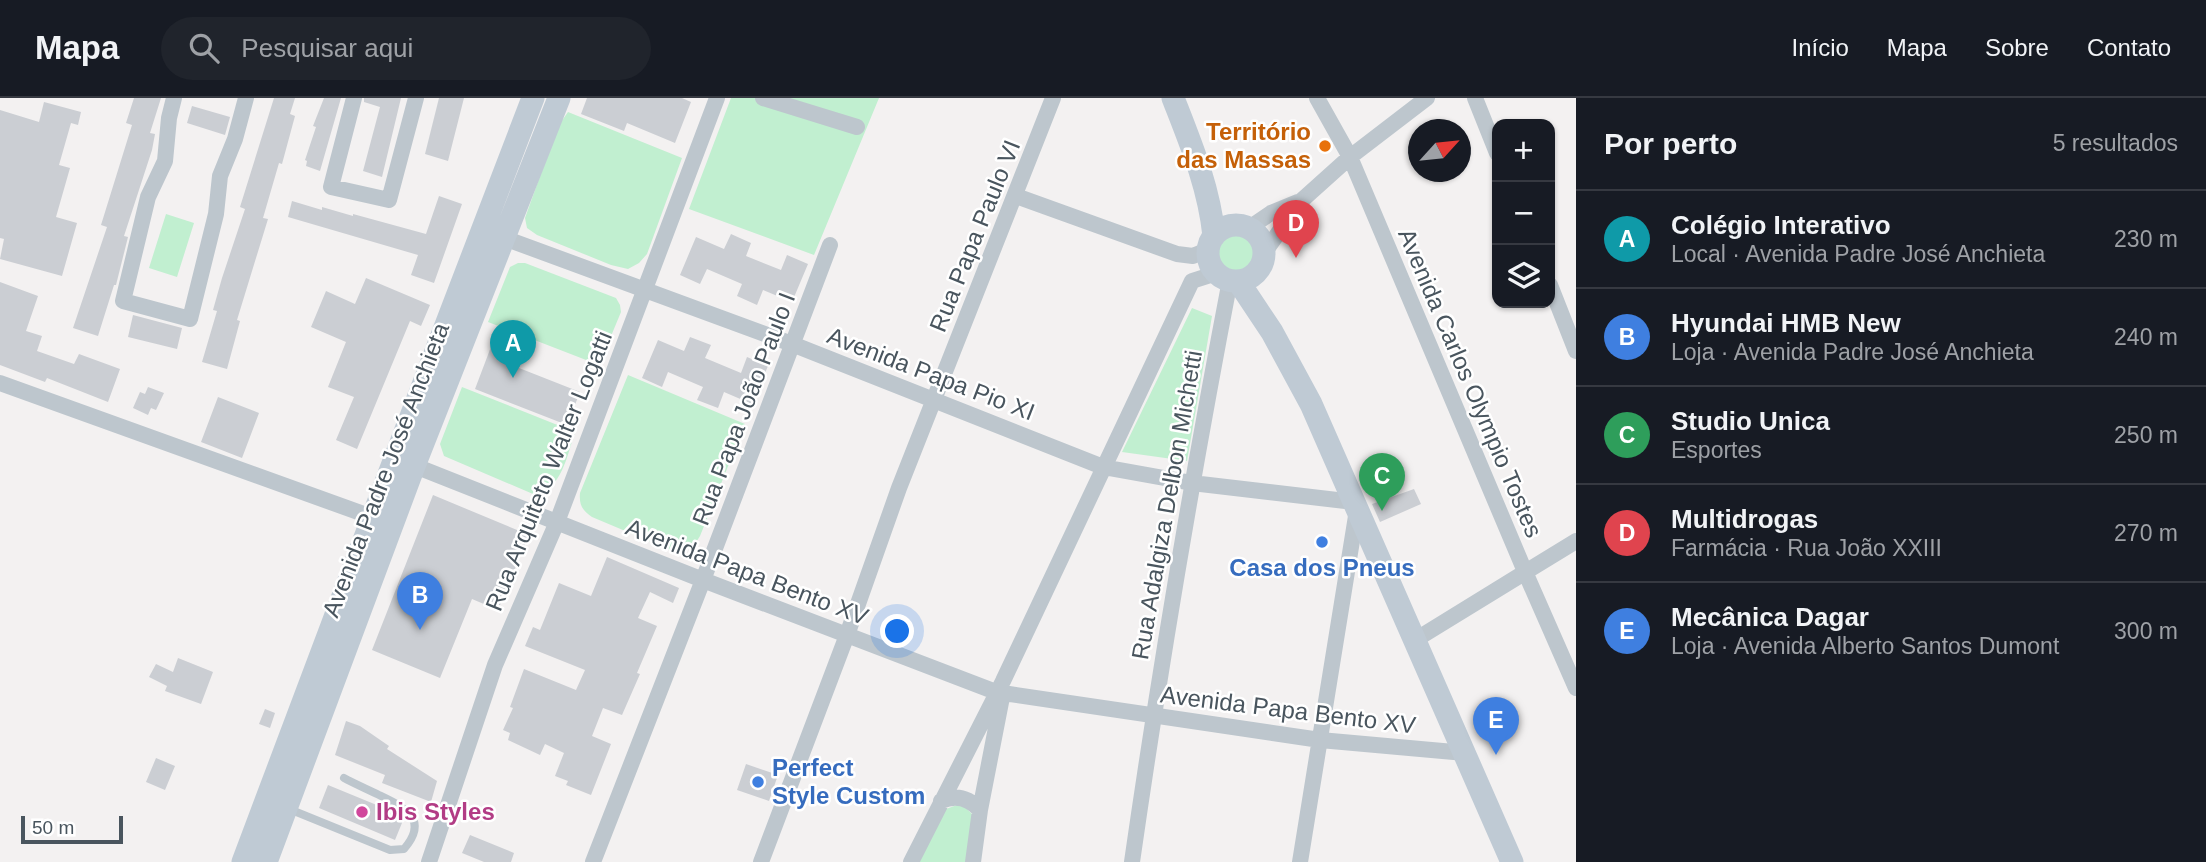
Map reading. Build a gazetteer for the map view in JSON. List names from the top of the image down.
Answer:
{
  "streets": {
    "main road": ["Avenida Padre José Anchieta"],
    "street": [
      "Rua Papa Paulo VI",
      "Avenida Papa Pio XI",
      "Avenida Carlos Olympio Tostes",
      "Rua Papa João Paulo I",
      "Rua Arquiteto Walter Logatti",
      "Rua Adalgiza Delbon Michetti",
      "Avenida Papa Bento XV"
    ]
  },
  "crossings": [
    ["Rua Papa Paulo VI", "Avenida Papa Pio XI"],
    ["Rua Papa Paulo VI", "Avenida Papa Bento XV"],
    ["Avenida Papa Pio XI", "Rua Papa João Paulo I"],
    ["Avenida Papa Pio XI", "Avenida Padre José Anchieta"],
    ["Avenida Papa Pio XI", "Rua Arquiteto Walter Logatti"],
    ["Avenida Papa Pio XI", "Rua Adalgiza Delbon Michetti"],
    ["Rua Papa João Paulo I", "Avenida Papa Bento XV"],
    ["Avenida Padre José Anchieta", "Avenida Papa Bento XV"],
    ["Rua Arquiteto Walter Logatti", "Avenida Papa Bento XV"],
    ["Rua Adalgiza Delbon Michetti", "Avenida Papa Bento XV"]
  ],
  "places": [
    "Território das Massas",
    "Casa dos Pneus",
    "Perfect Style Custom",
    "Ibis Styles"
  ],
  "scale_bar": "50 m",
  "north": "top right",
  "page": {
    "header": "Mapa",
    "search": "Pesquisar aqui",
    "nav": [
      "Início",
      "Mapa",
      "Sobre",
      "Contato"
    ],
    "heading": ["Por perto", "5 resultados"],
    "map_buttons": ["+", "−"],
    "list": [
      {
        "mark": "A",
        "name": "Colégio Interativo",
        "note": "Local · Avenida Padre José Anchieta",
        "value": "230 m"
      },
      {
        "mark": "B",
        "name": "Hyundai HMB New",
        "note": "Loja · Avenida Padre José Anchieta",
        "value": "240 m"
      },
      {
        "mark": "C",
        "name": "Studio Unica",
        "note": "Esportes",
        "value": "250 m"
      },
      {
        "mark": "D",
        "name": "Multidrogas",
        "note": "Farmácia · Rua João XXIII",
        "value": "270 m"
      },
      {
        "mark": "E",
        "name": "Mecânica Dagar",
        "note": "Loja · Avenida Alberto Santos Dumont",
        "value": "300 m"
      }
    ],
    "pins": [
      "D",
      "A",
      "C",
      "B",
      "E"
    ],
    "scale": "50 m"
  }
}
